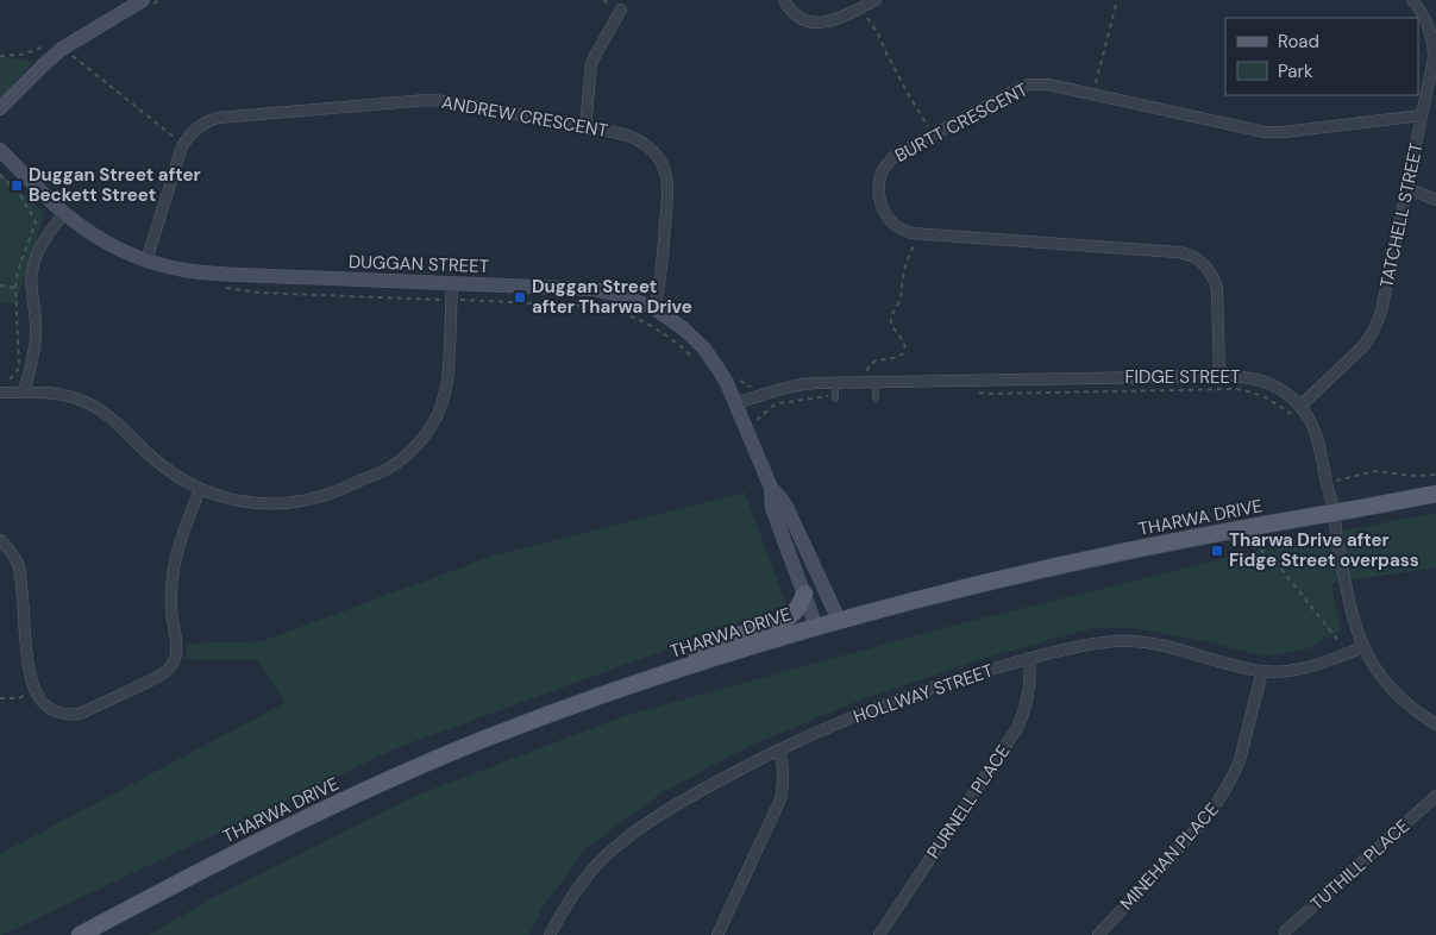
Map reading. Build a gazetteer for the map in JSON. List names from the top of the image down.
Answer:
{
  "streets": {
    "main road": ["THARWA DRIVE"],
    "street": [
      "ANDREW CRESCENT",
      "BURTT CRESCENT",
      "TATCHELL STREET",
      "DUGGAN STREET",
      "FIDGE STREET",
      "HOLLWAY STREET",
      "PURNELL PLACE",
      "MINEHAN PLACE",
      "TUTHILL PLACE"
    ]
  },
  "crossings": [
    ["ANDREW CRESCENT", "DUGGAN STREET"],
    ["BURTT CRESCENT", "TATCHELL STREET"],
    ["BURTT CRESCENT", "FIDGE STREET"],
    ["TATCHELL STREET", "FIDGE STREET"],
    ["DUGGAN STREET", "FIDGE STREET"],
    ["DUGGAN STREET", "THARWA DRIVE"],
    ["FIDGE STREET", "HOLLWAY STREET"],
    ["HOLLWAY STREET", "PURNELL PLACE"],
    ["HOLLWAY STREET", "MINEHAN PLACE"]
  ],
  "places": {
    "transit": ["Duggan Street after Beckett Street", "Duggan Street after Tharwa Drive", "Tharwa Drive after Fidge Street overpass"]
  },
  "legend": ["Road", "Park"]
}
